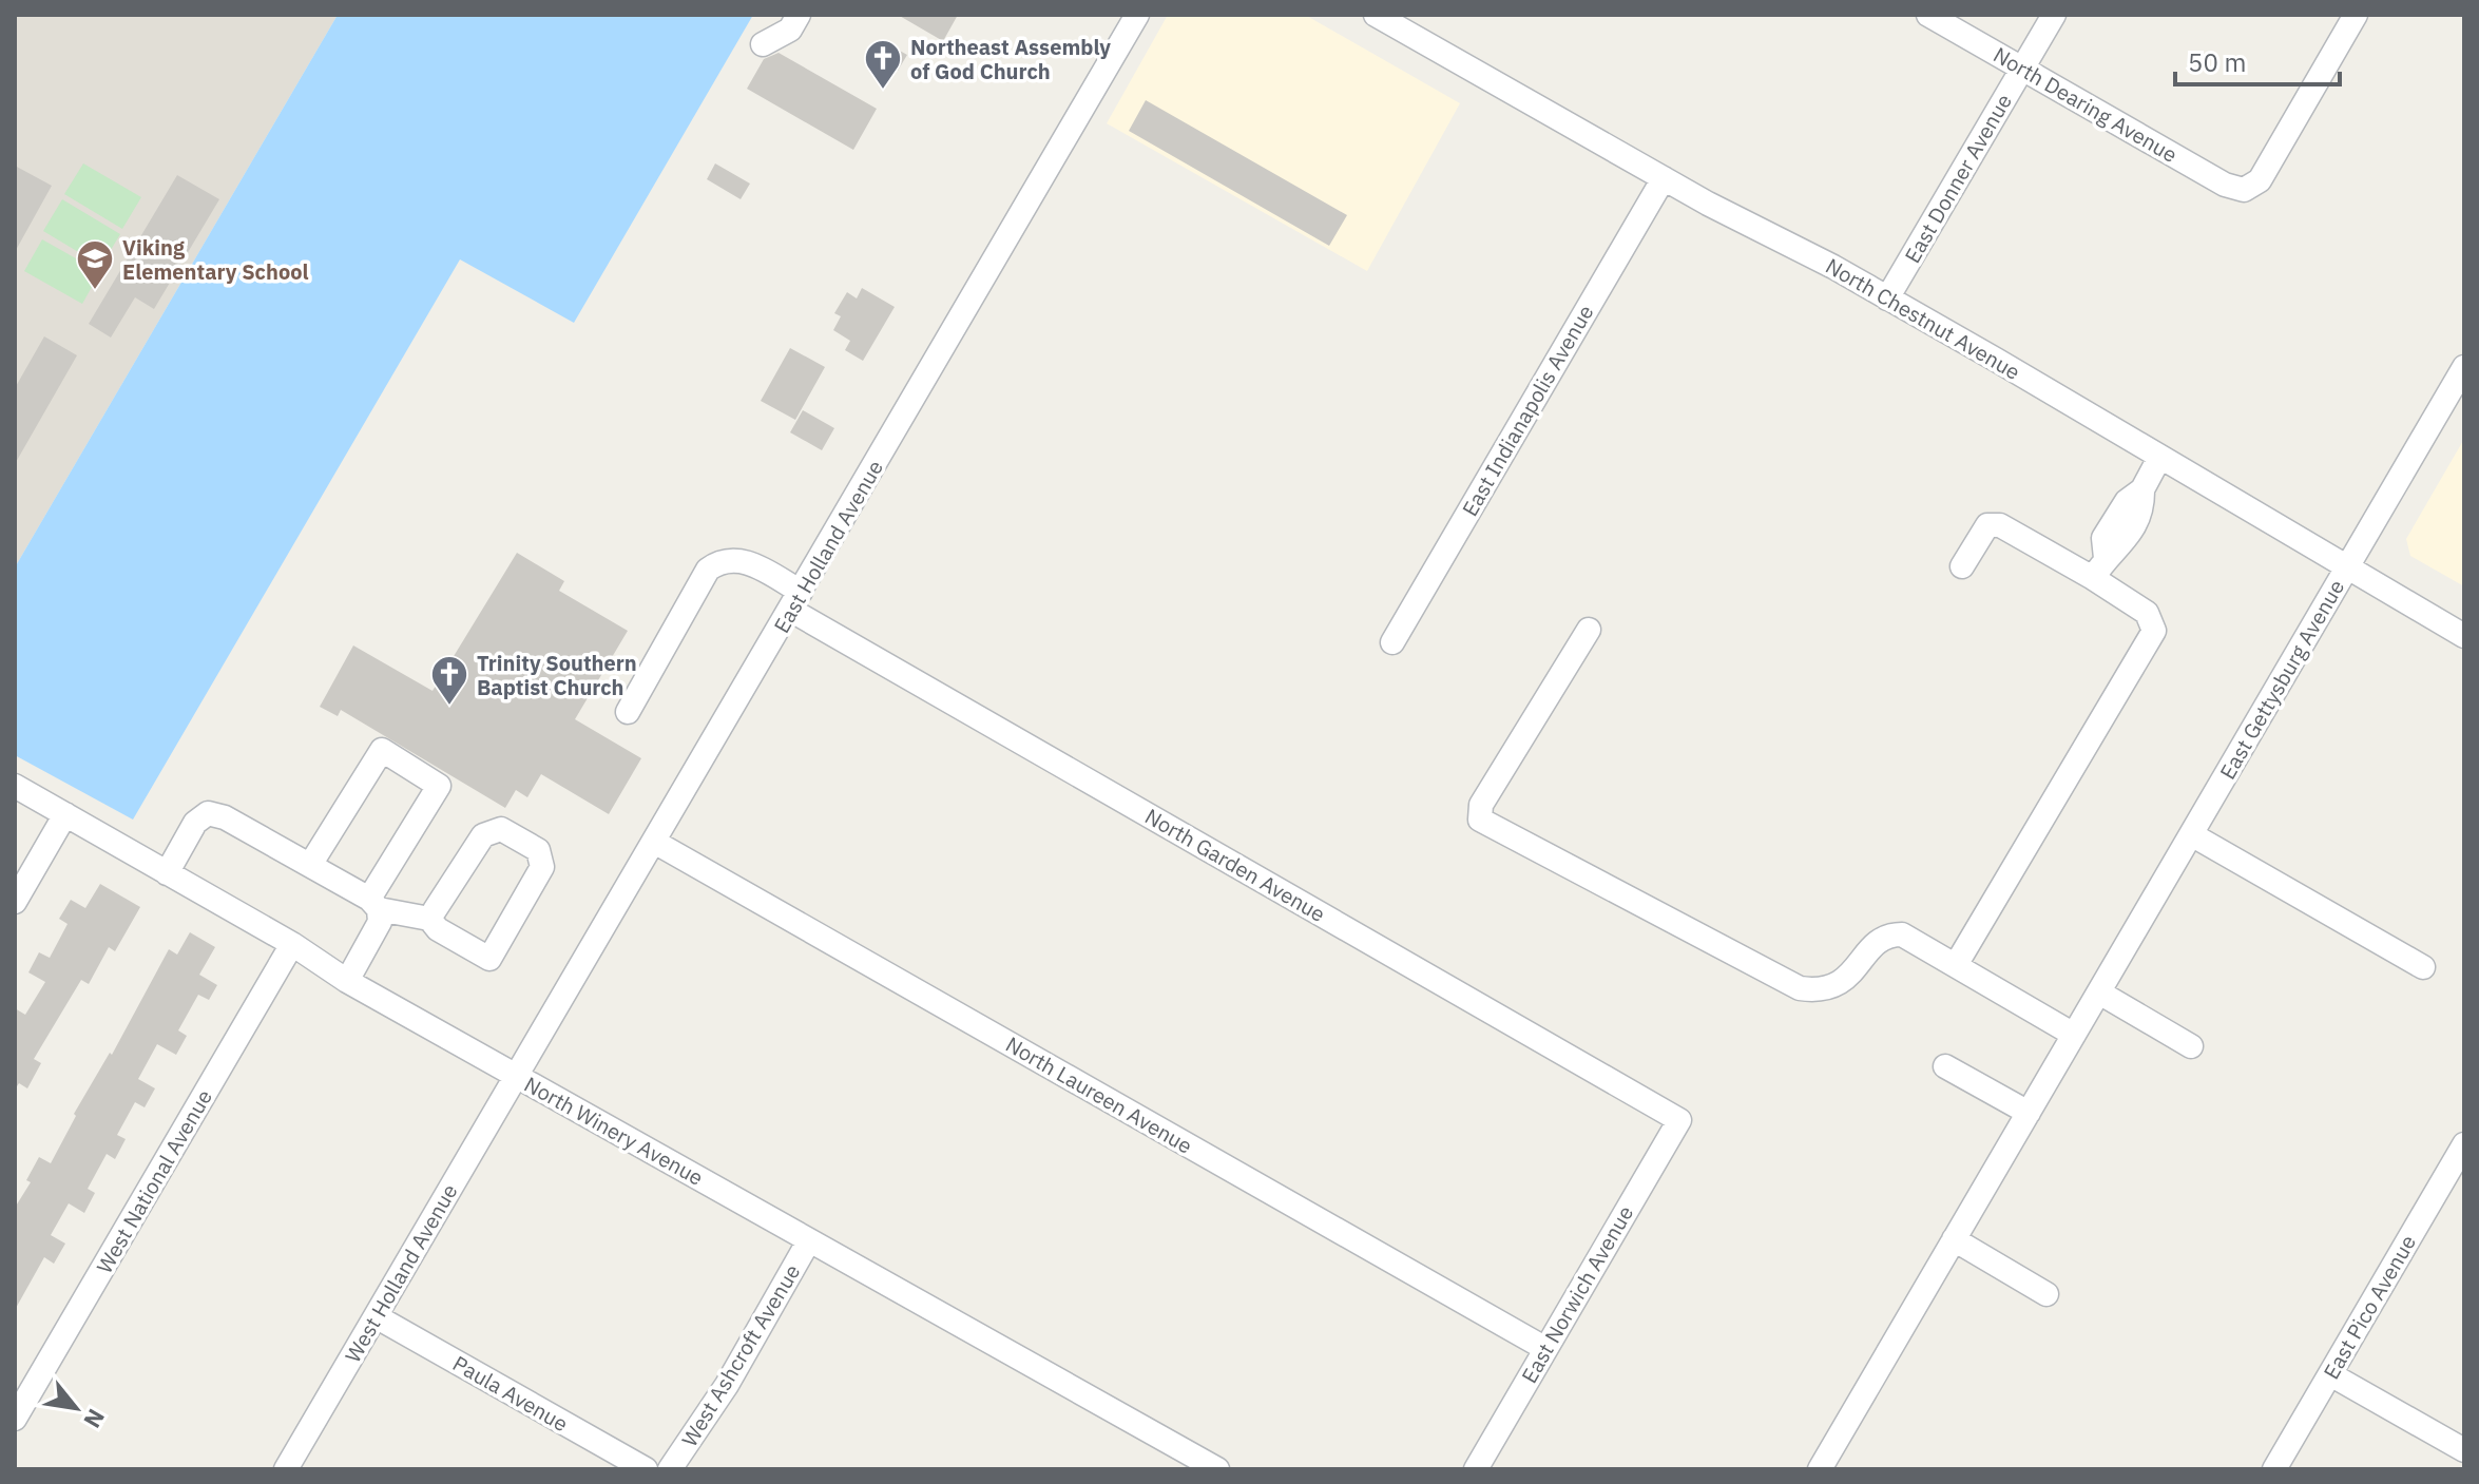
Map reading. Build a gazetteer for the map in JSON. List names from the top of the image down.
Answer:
{
  "streets": {
    "street": [
      "North Dearing Avenue",
      "East Donner Avenue",
      "North Chestnut Avenue",
      "East Indianapolis Avenue",
      "East Holland Avenue",
      "East Gettysburg Avenue",
      "North Garden Avenue",
      "North Laureen Avenue",
      "North Winery Avenue",
      "West National Avenue",
      "West Holland Avenue",
      "East Norwich Avenue",
      "East Pico Avenue",
      "West Ashcroft Avenue",
      "Paula Avenue"
    ]
  },
  "crossings": [
    ["North Dearing Avenue", "East Donner Avenue"],
    ["East Donner Avenue", "North Chestnut Avenue"],
    ["North Chestnut Avenue", "East Indianapolis Avenue"],
    ["North Chestnut Avenue", "East Gettysburg Avenue"],
    ["East Holland Avenue", "North Garden Avenue"],
    ["East Holland Avenue", "North Laureen Avenue"],
    ["East Holland Avenue", "North Winery Avenue"],
    ["East Holland Avenue", "West Holland Avenue"],
    ["North Garden Avenue", "East Norwich Avenue"],
    ["North Laureen Avenue", "East Norwich Avenue"],
    ["North Winery Avenue", "West National Avenue"],
    ["North Winery Avenue", "West Holland Avenue"],
    ["North Winery Avenue", "West Ashcroft Avenue"],
    ["West Holland Avenue", "Paula Avenue"]
  ],
  "places": {
    "church": ["Northeast Assembly of God Church", "Trinity Southern Baptist Church"],
    "school or university": ["Viking Elementary School"]
  },
  "scale_bar": "50 m",
  "north": "bottom right"
}
